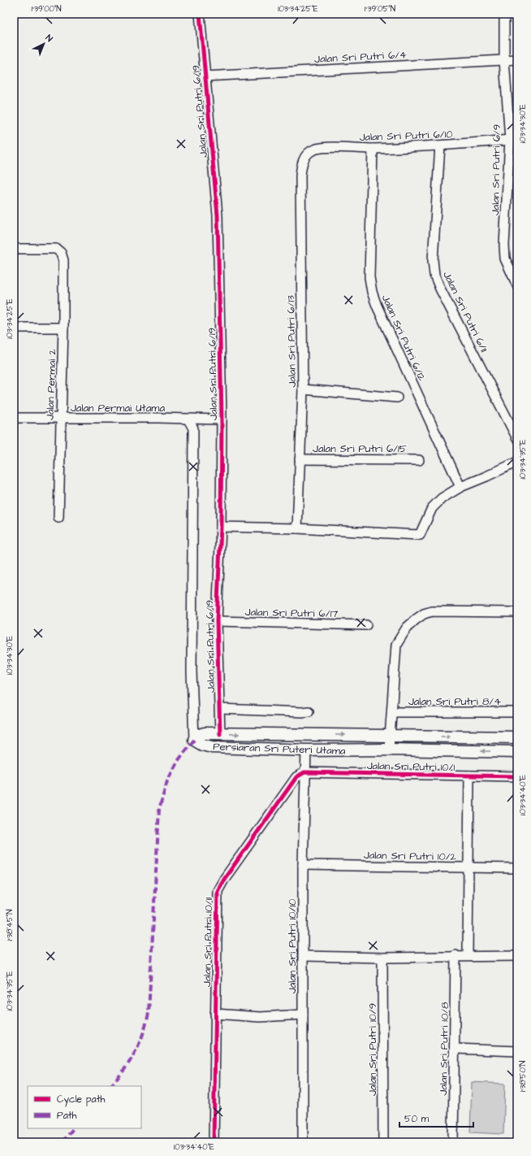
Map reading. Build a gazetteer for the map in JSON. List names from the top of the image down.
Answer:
{
  "streets": {
    "street": [
      "Jalan Sri Putri 6/4",
      "Jalan Sri Putri 6/19",
      "Jalan Sri Putri 6/10",
      "Jalan Sri Putri 6/9",
      "Jalan Sri Putri 6/11",
      "Jalan Sri Putri 6/12",
      "Jalan Sri Putri 6/13",
      "Jalan Permai 2",
      "Jalan Permai Utama",
      "Jalan Sri Putri 6/15",
      "Jalan Sri Putri 6/17",
      "Jalan Sri Putri 8/4",
      "Persiaran Sri Puteri Utama",
      "Jalan Sri Putri 10/1",
      "Jalan Sri Putri 10/2",
      "Jalan Sri Putri 10/11",
      "Jalan Sri Putri 10/10",
      "Jalan Sri Putri 10/8",
      "Jalan Sri Putri 10/9"
    ]
  },
  "crossings": [
    ["Jalan Sri Putri 6/4", "Jalan Sri Putri 6/19"],
    ["Jalan Sri Putri 6/4", "Jalan Sri Putri 6/9"],
    ["Jalan Sri Putri 6/19", "Jalan Permai Utama"],
    ["Jalan Sri Putri 6/19", "Jalan Sri Putri 6/17"],
    ["Jalan Sri Putri 6/19", "Persiaran Sri Puteri Utama"],
    ["Jalan Sri Putri 6/10", "Jalan Sri Putri 6/9"],
    ["Jalan Sri Putri 6/10", "Jalan Sri Putri 6/11"],
    ["Jalan Sri Putri 6/10", "Jalan Sri Putri 6/12"],
    ["Jalan Sri Putri 6/10", "Jalan Sri Putri 6/13"],
    ["Jalan Sri Putri 6/13", "Jalan Sri Putri 6/15"],
    ["Jalan Permai 2", "Jalan Permai Utama"],
    ["Persiaran Sri Puteri Utama", "Jalan Sri Putri 10/10"],
    ["Jalan Sri Putri 10/1", "Jalan Sri Putri 10/11"],
    ["Jalan Sri Putri 10/1", "Jalan Sri Putri 10/10"],
    ["Jalan Sri Putri 10/2", "Jalan Sri Putri 10/10"],
    ["Jalan Sri Putri 10/11", "Jalan Sri Putri 10/10"]
  ],
  "legend": ["Cycle path", "Path"],
  "scale_bar": "50 m",
  "north": "top right",
  "coordinates": [
    "1°39'00\"N",
    "103°34'25\"E",
    "1°39'05\"N",
    "103°34'30\"E",
    "103°34'35\"E",
    "103°34'40\"E",
    "1°38'45\"N",
    "1°38'50\"N"
  ]
}
